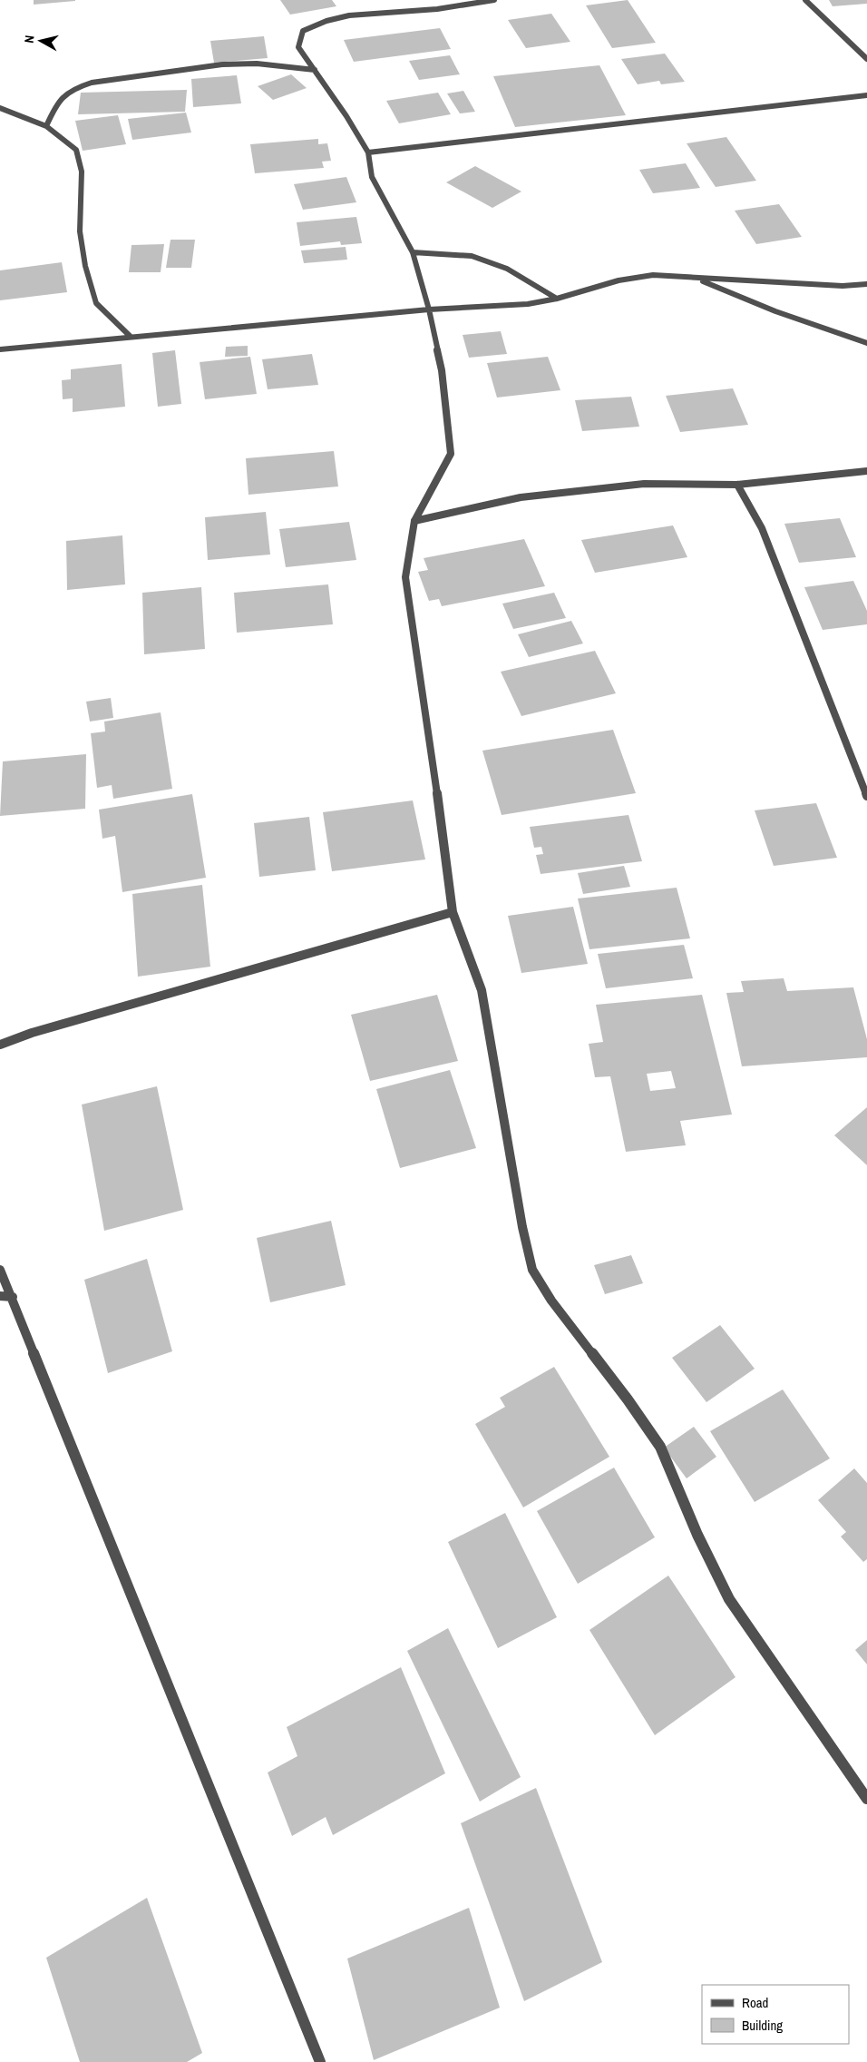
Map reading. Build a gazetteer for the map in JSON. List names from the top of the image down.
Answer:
{
  "legend": ["Road", "Building"],
  "north": "left"
}
